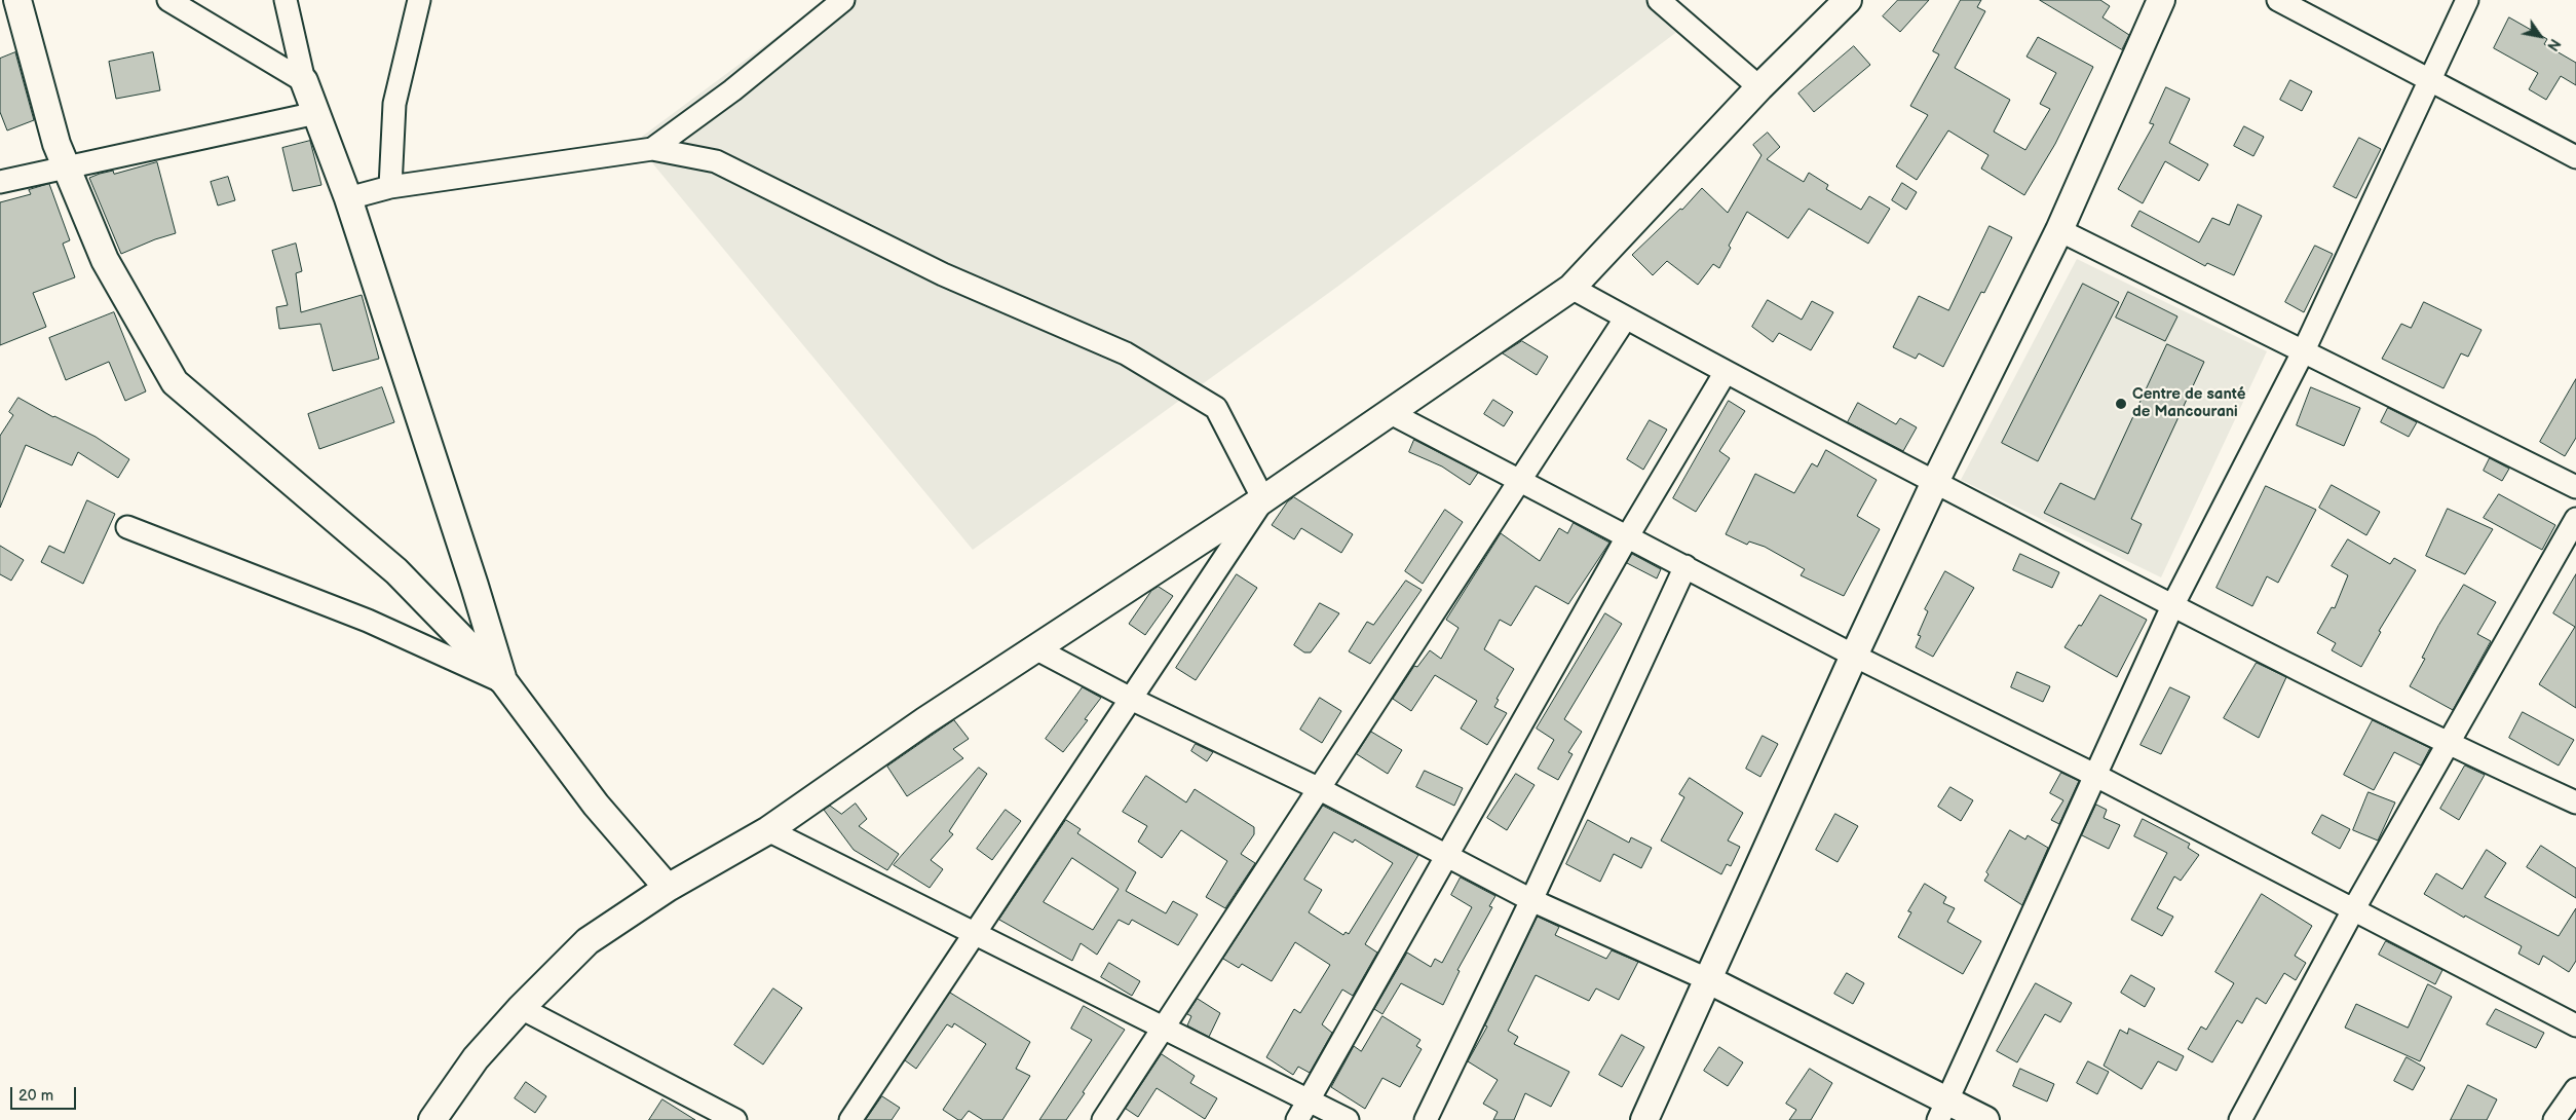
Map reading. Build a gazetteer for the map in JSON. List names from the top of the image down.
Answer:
{
  "places": ["Centre de santé de Mancourani"],
  "scale_bar": "20 m",
  "north": "bottom right"
}
